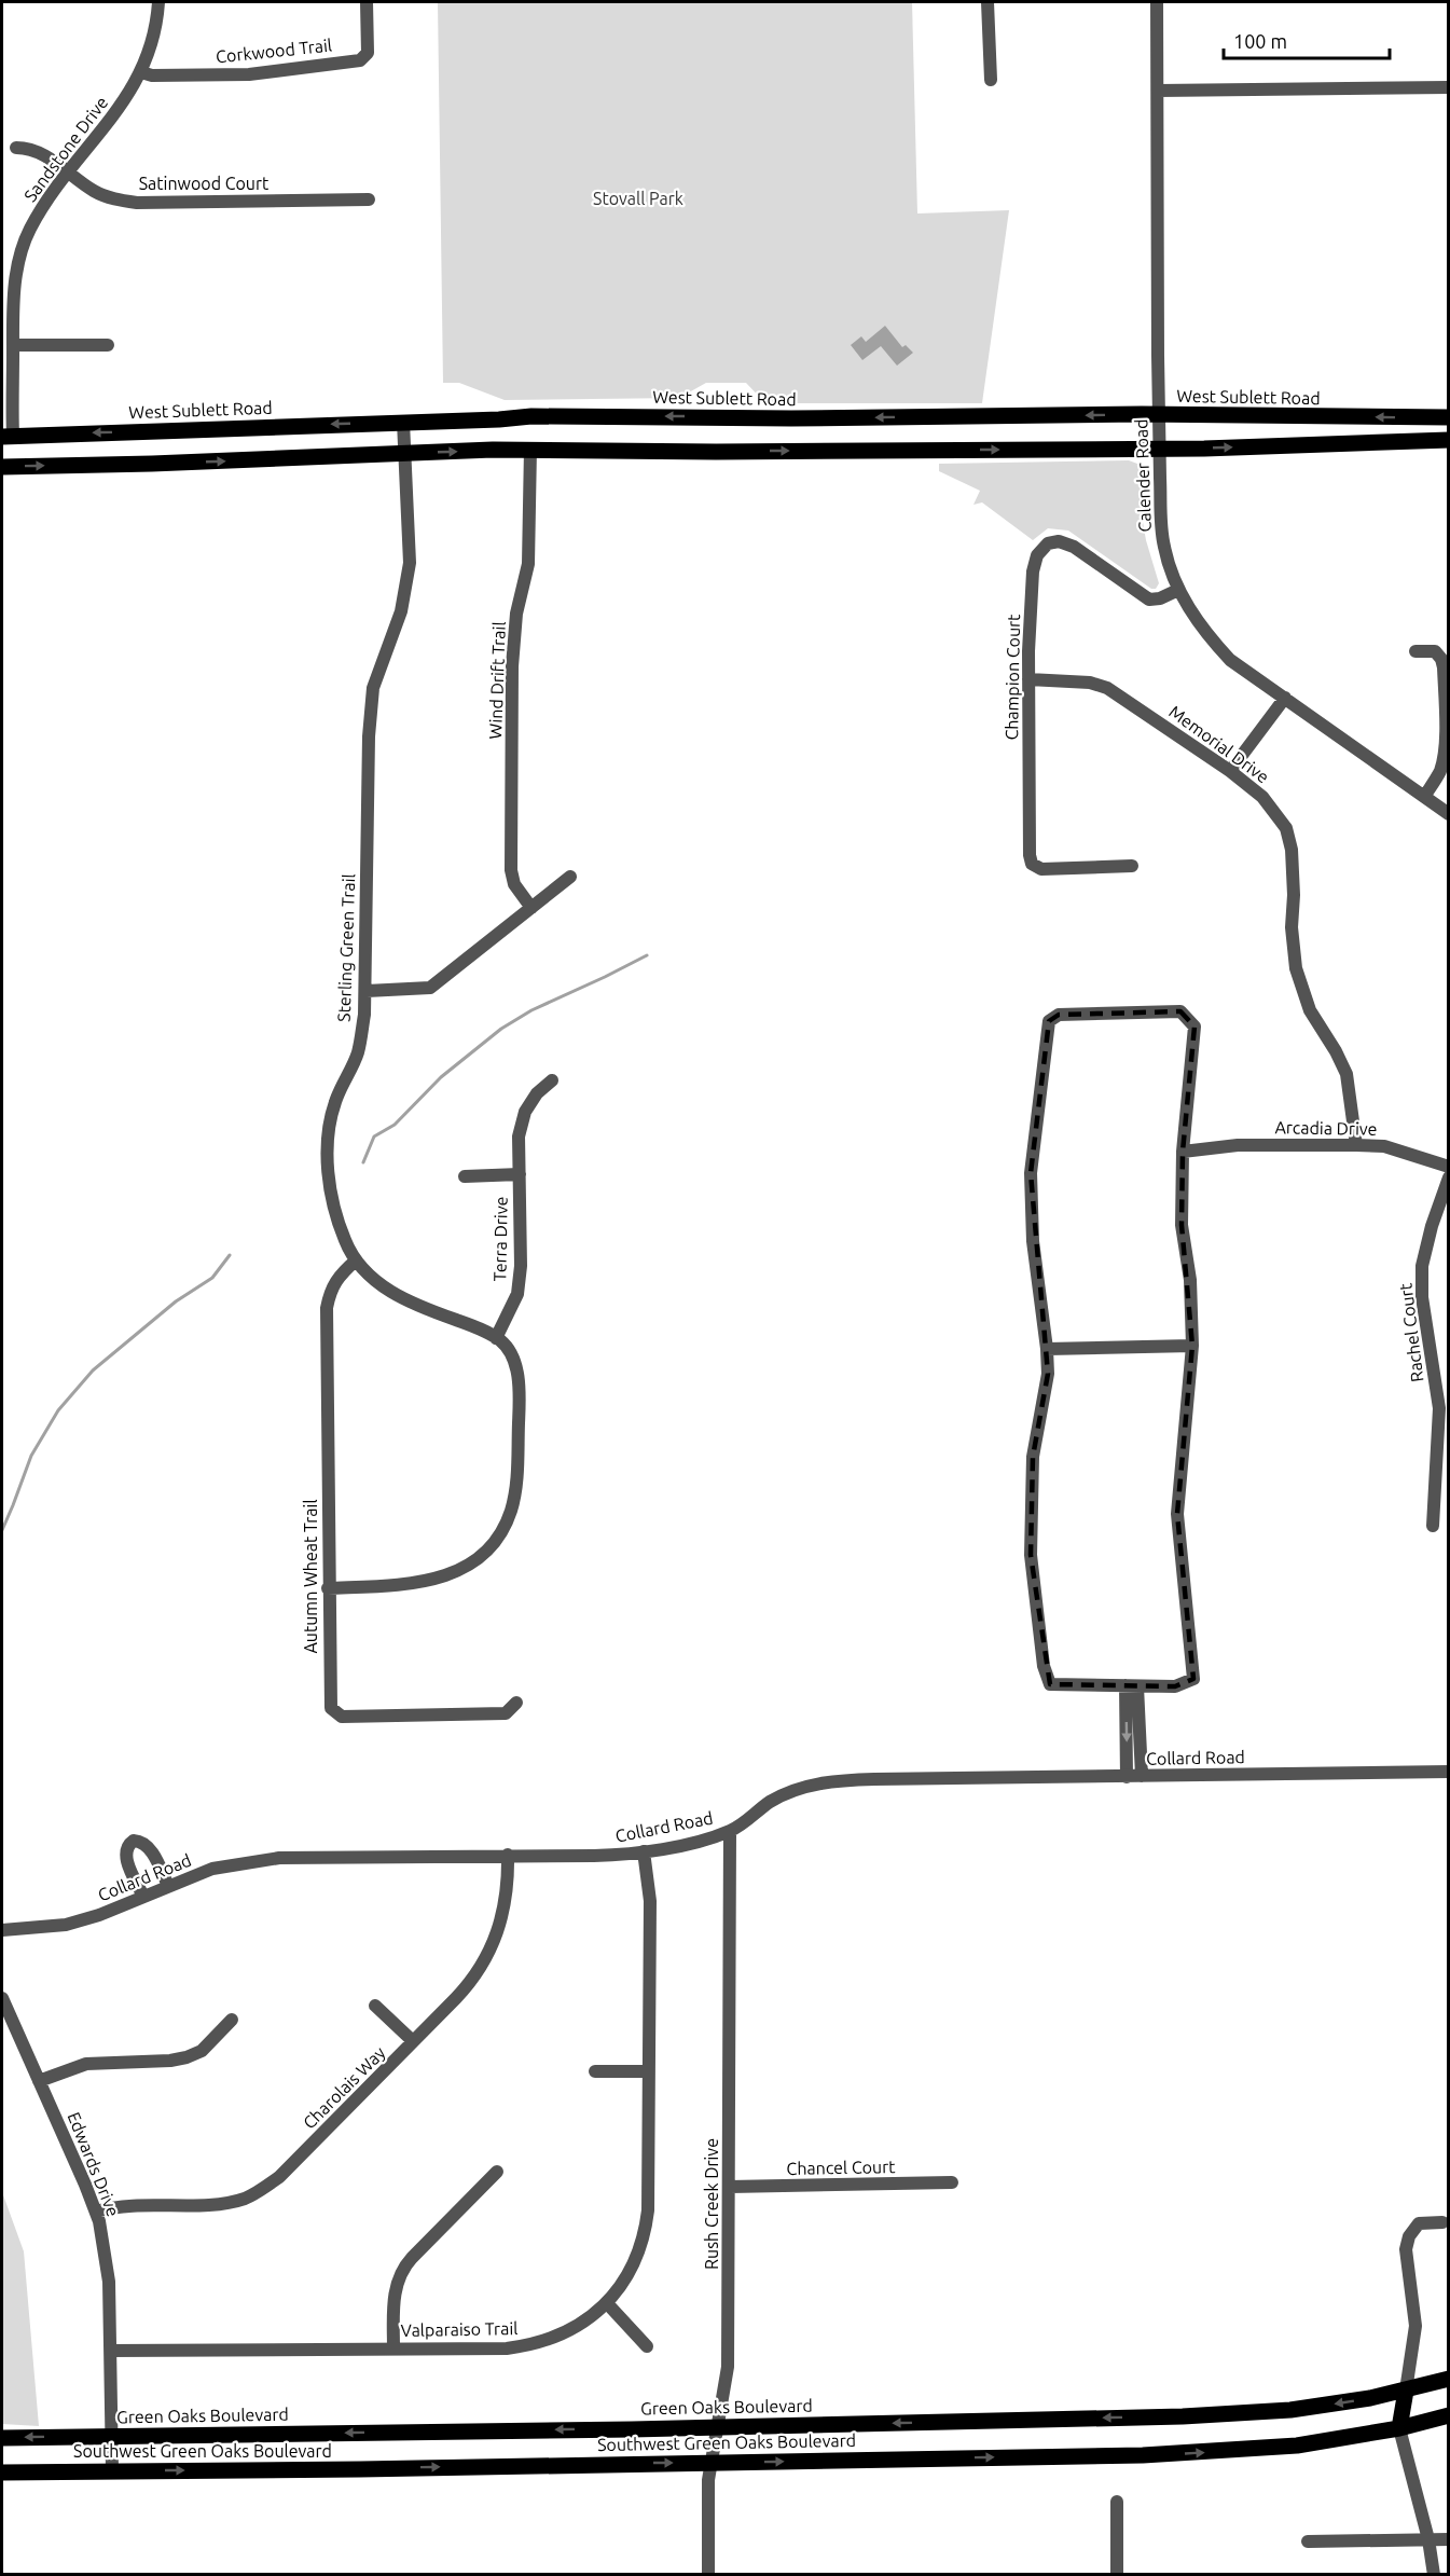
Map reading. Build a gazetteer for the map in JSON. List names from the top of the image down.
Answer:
{
  "streets": {
    "main road": ["West Sublett Road", "Green Oaks Boulevard", "Southwest Green Oaks Boulevard"],
    "street": [
      "Corkwood Trail",
      "Sandstone Drive",
      "Satinwood Court",
      "Calender Road",
      "Champion Court",
      "Wind Drift Trail",
      "Memorial Drive",
      "Sterling Green Trail",
      "Arcadia Drive",
      "Terra Drive",
      "Rachel Court",
      "Autumn Wheat Trail",
      "Collard Road",
      "Charolais Way",
      "Edwards Drive",
      "Chancel Court",
      "Rush Creek Drive",
      "Valparaiso Trail"
    ]
  },
  "crossings": [
    ["Corkwood Trail", "Sandstone Drive"],
    ["Sandstone Drive", "Satinwood Court"],
    ["Sandstone Drive", "West Sublett Road"],
    ["West Sublett Road", "Calender Road"],
    ["West Sublett Road", "Sterling Green Trail"],
    ["Calender Road", "Champion Court"],
    ["Champion Court", "Memorial Drive"],
    ["Memorial Drive", "Arcadia Drive"],
    ["Sterling Green Trail", "Terra Drive"],
    ["Sterling Green Trail", "Autumn Wheat Trail"],
    ["Collard Road", "Charolais Way"],
    ["Collard Road", "Rush Creek Drive"],
    ["Collard Road", "Valparaiso Trail"],
    ["Charolais Way", "Edwards Drive"],
    ["Edwards Drive", "Valparaiso Trail"],
    ["Edwards Drive", "Green Oaks Boulevard"],
    ["Edwards Drive", "Southwest Green Oaks Boulevard"],
    ["Chancel Court", "Rush Creek Drive"],
    ["Rush Creek Drive", "Green Oaks Boulevard"],
    ["Rush Creek Drive", "Southwest Green Oaks Boulevard"]
  ],
  "one_way": ["Green Oaks Boulevard", "Southwest Green Oaks Boulevard"],
  "parks": ["Stovall Park"],
  "scale_bar": "100 m"
}
